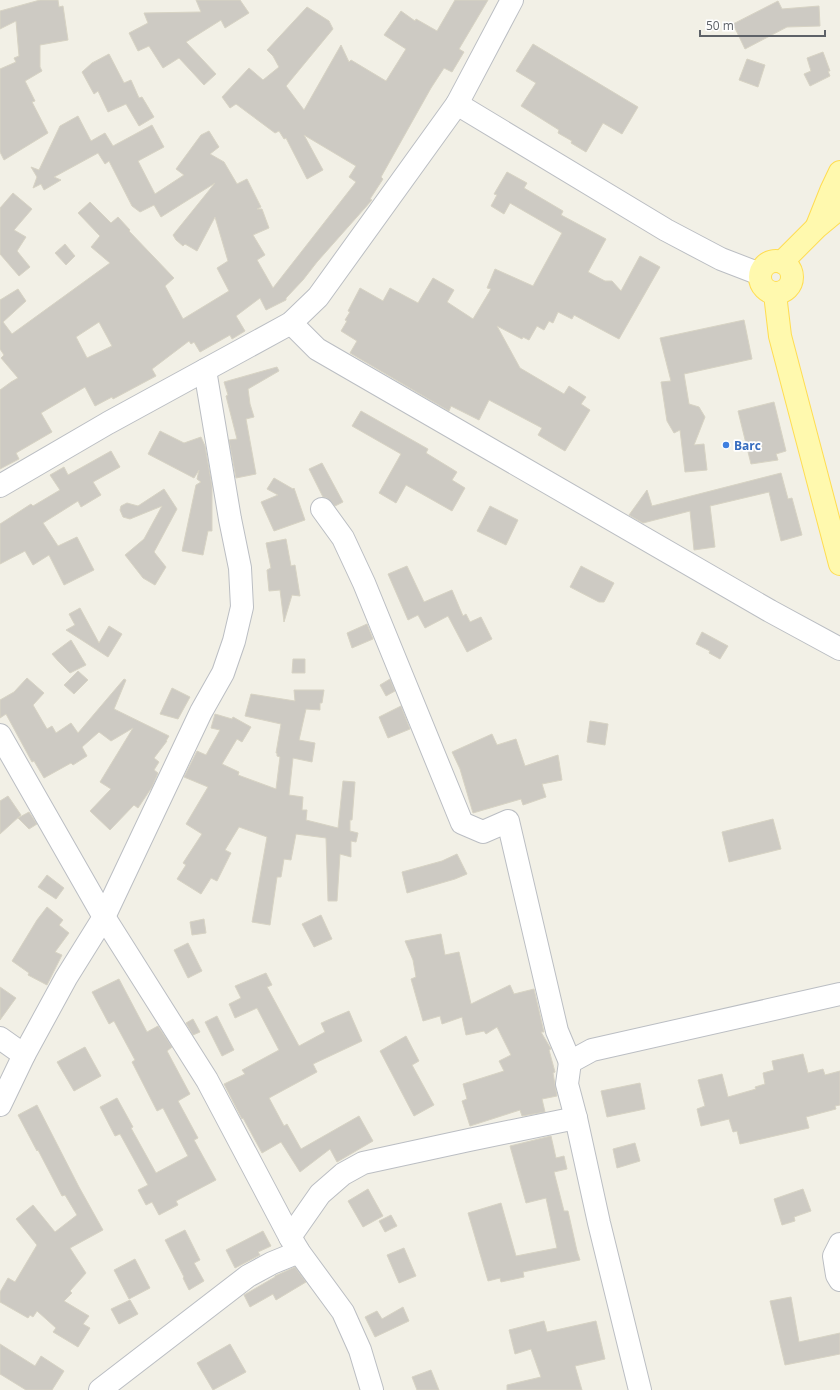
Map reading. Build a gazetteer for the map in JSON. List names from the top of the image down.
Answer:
{
  "places": ["Barc"],
  "scale_bar": "50 m"
}
